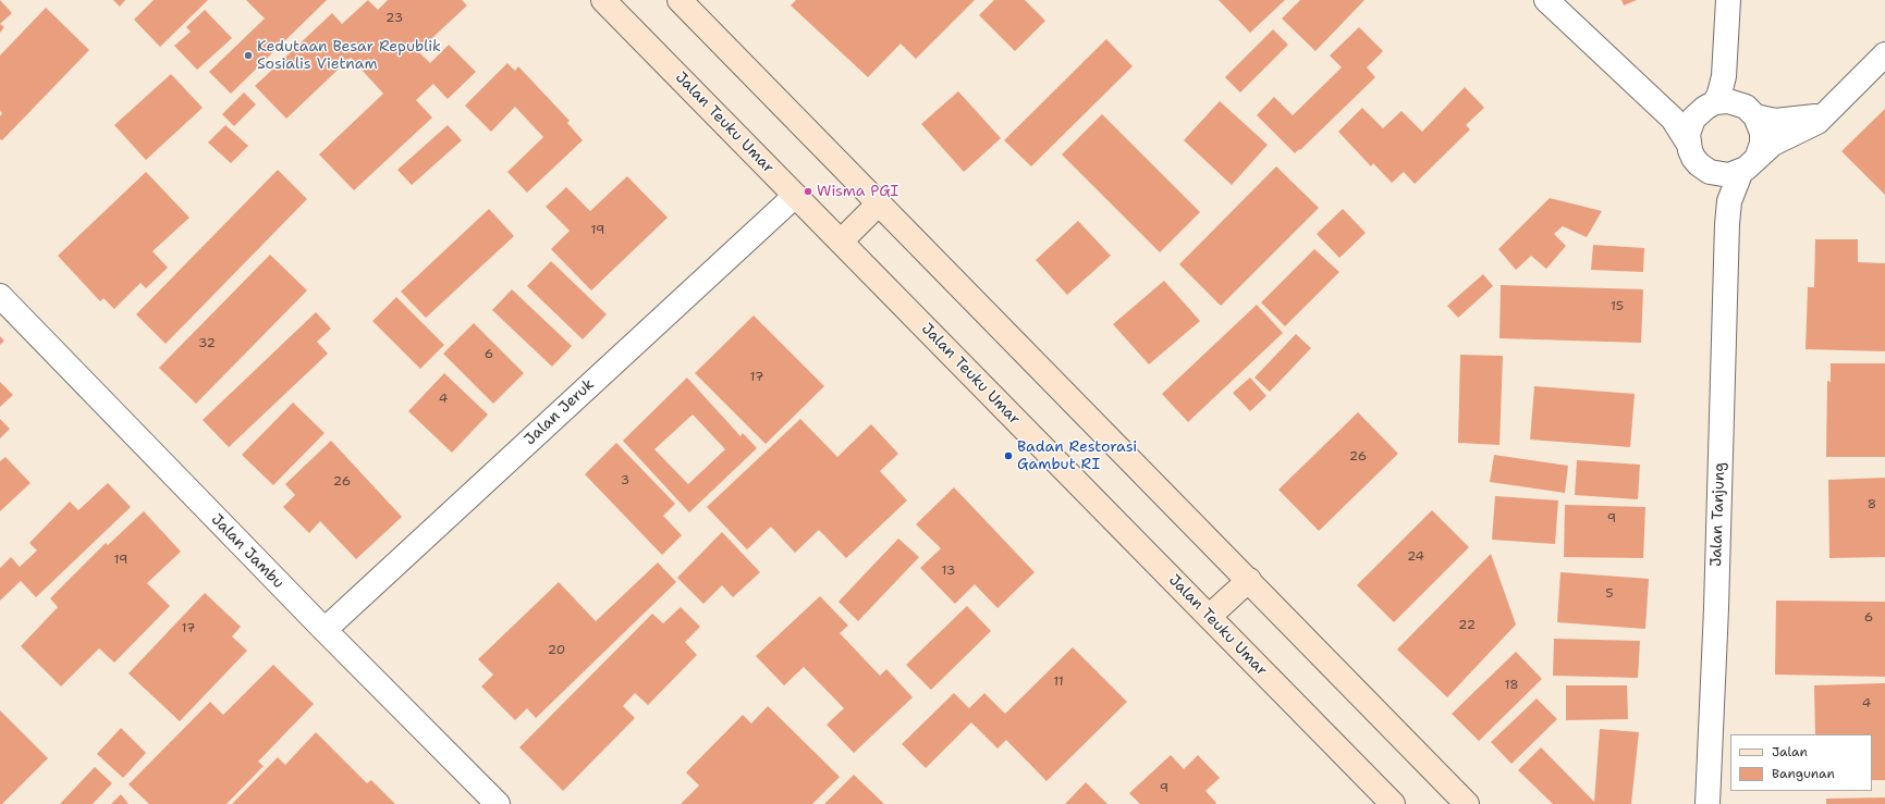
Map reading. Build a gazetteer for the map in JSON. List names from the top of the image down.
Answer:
{
  "streets": {
    "street": [
      "Jalan Teuku Umar",
      "Jalan Jeruk",
      "Jalan Tanjung",
      "Jalan Jambu"
    ]
  },
  "crossings": [
    ["Jalan Teuku Umar", "Jalan Jeruk"],
    ["Jalan Jeruk", "Jalan Jambu"]
  ],
  "places": ["Kedutaan Besar Republik Sosialis Vietnam", "Wisma PGI", "Badan Restorasi Gambut RI"],
  "house_numbers": [
    "23",
    "19",
    "15",
    "32",
    "6",
    "17",
    "4",
    "26",
    "3",
    "26",
    "8",
    "9",
    "24",
    "19",
    "13",
    "5",
    "6",
    "22",
    "17",
    "20",
    "11",
    "18",
    "4",
    "9"
  ],
  "legend": ["Jalan", "Bangunan"]
}
